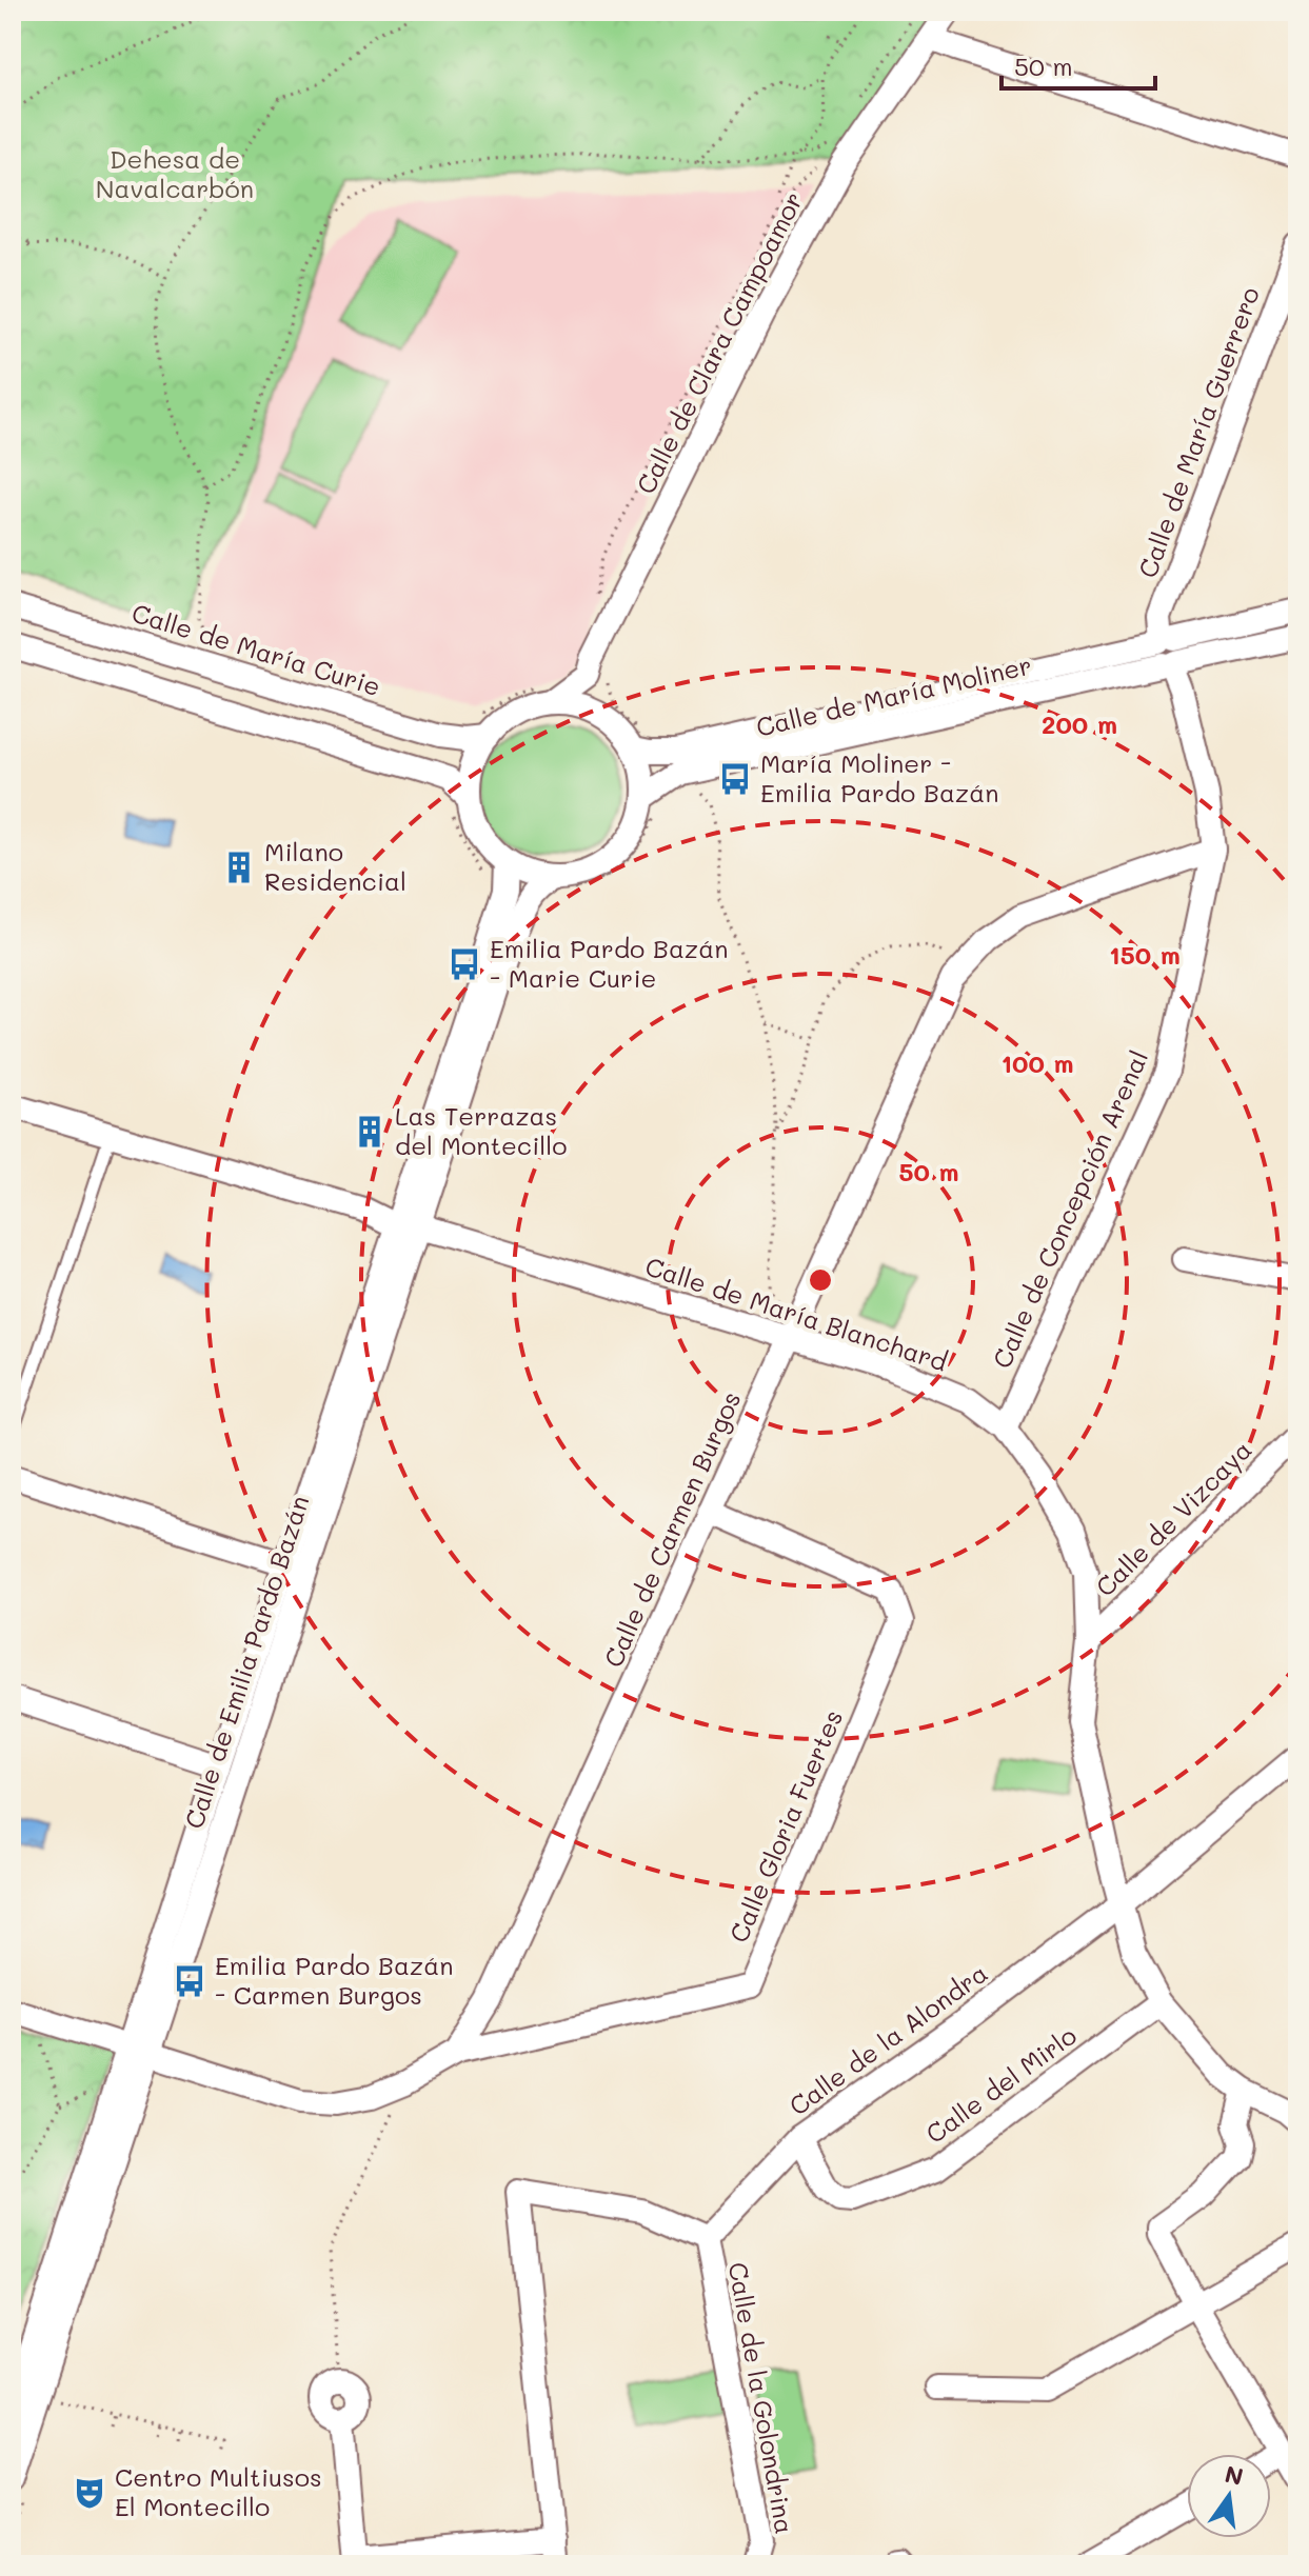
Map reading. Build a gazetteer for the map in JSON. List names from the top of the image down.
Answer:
{
  "streets": {
    "street": [
      "Calle de Clara Campoamor",
      "Calle de María Guerrero",
      "Calle de María Curie",
      "Calle de María Moliner",
      "Calle de Concepción Arenal",
      "Calle de María Blanchard",
      "Calle de Vizcaya",
      "Calle de Carmen Burgos",
      "Calle de Emilia Pardo Bazán",
      "Calle Gloria Fuertes",
      "Calle de la Alondra",
      "Calle del Mirlo",
      "Calle de la Golondrina"
    ]
  },
  "crossings": [
    ["Calle de María Guerrero", "Calle de María Moliner"],
    ["Calle de María Guerrero", "Calle de Concepción Arenal"],
    ["Calle de María Curie", "Calle de María Moliner"],
    ["Calle de María Curie", "Calle de Emilia Pardo Bazán"],
    ["Calle de María Moliner", "Calle de Concepción Arenal"],
    ["Calle de María Moliner", "Calle de Emilia Pardo Bazán"],
    ["Calle de Concepción Arenal", "Calle de María Blanchard"],
    ["Calle de Concepción Arenal", "Calle de Carmen Burgos"],
    ["Calle de María Blanchard", "Calle de Vizcaya"],
    ["Calle de María Blanchard", "Calle de Carmen Burgos"],
    ["Calle de María Blanchard", "Calle de Emilia Pardo Bazán"],
    ["Calle de María Blanchard", "Calle de la Alondra"],
    ["Calle de María Blanchard", "Calle del Mirlo"],
    ["Calle de Carmen Burgos", "Calle de Emilia Pardo Bazán"],
    ["Calle de Carmen Burgos", "Calle Gloria Fuertes"],
    ["Calle de la Alondra", "Calle del Mirlo"],
    ["Calle de la Alondra", "Calle de la Golondrina"]
  ],
  "parks": ["Dehesa de Navalcarbón"],
  "places": {
    "bus stop": ["María Moliner - Emilia Pardo Bazán", "Emilia Pardo Bazán - Marie Curie", "Emilia Pardo Bazán - Carmen Burgos"],
    "building": ["Milano Residencial", "Las Terrazas del Montecillo"],
    "theatre": ["Centro Multiusos El Montecillo"]
  },
  "scale_bar": "50 m",
  "north": "top",
  "rings": [
    "200 m",
    "150 m",
    "100 m",
    "50 m"
  ]
}
